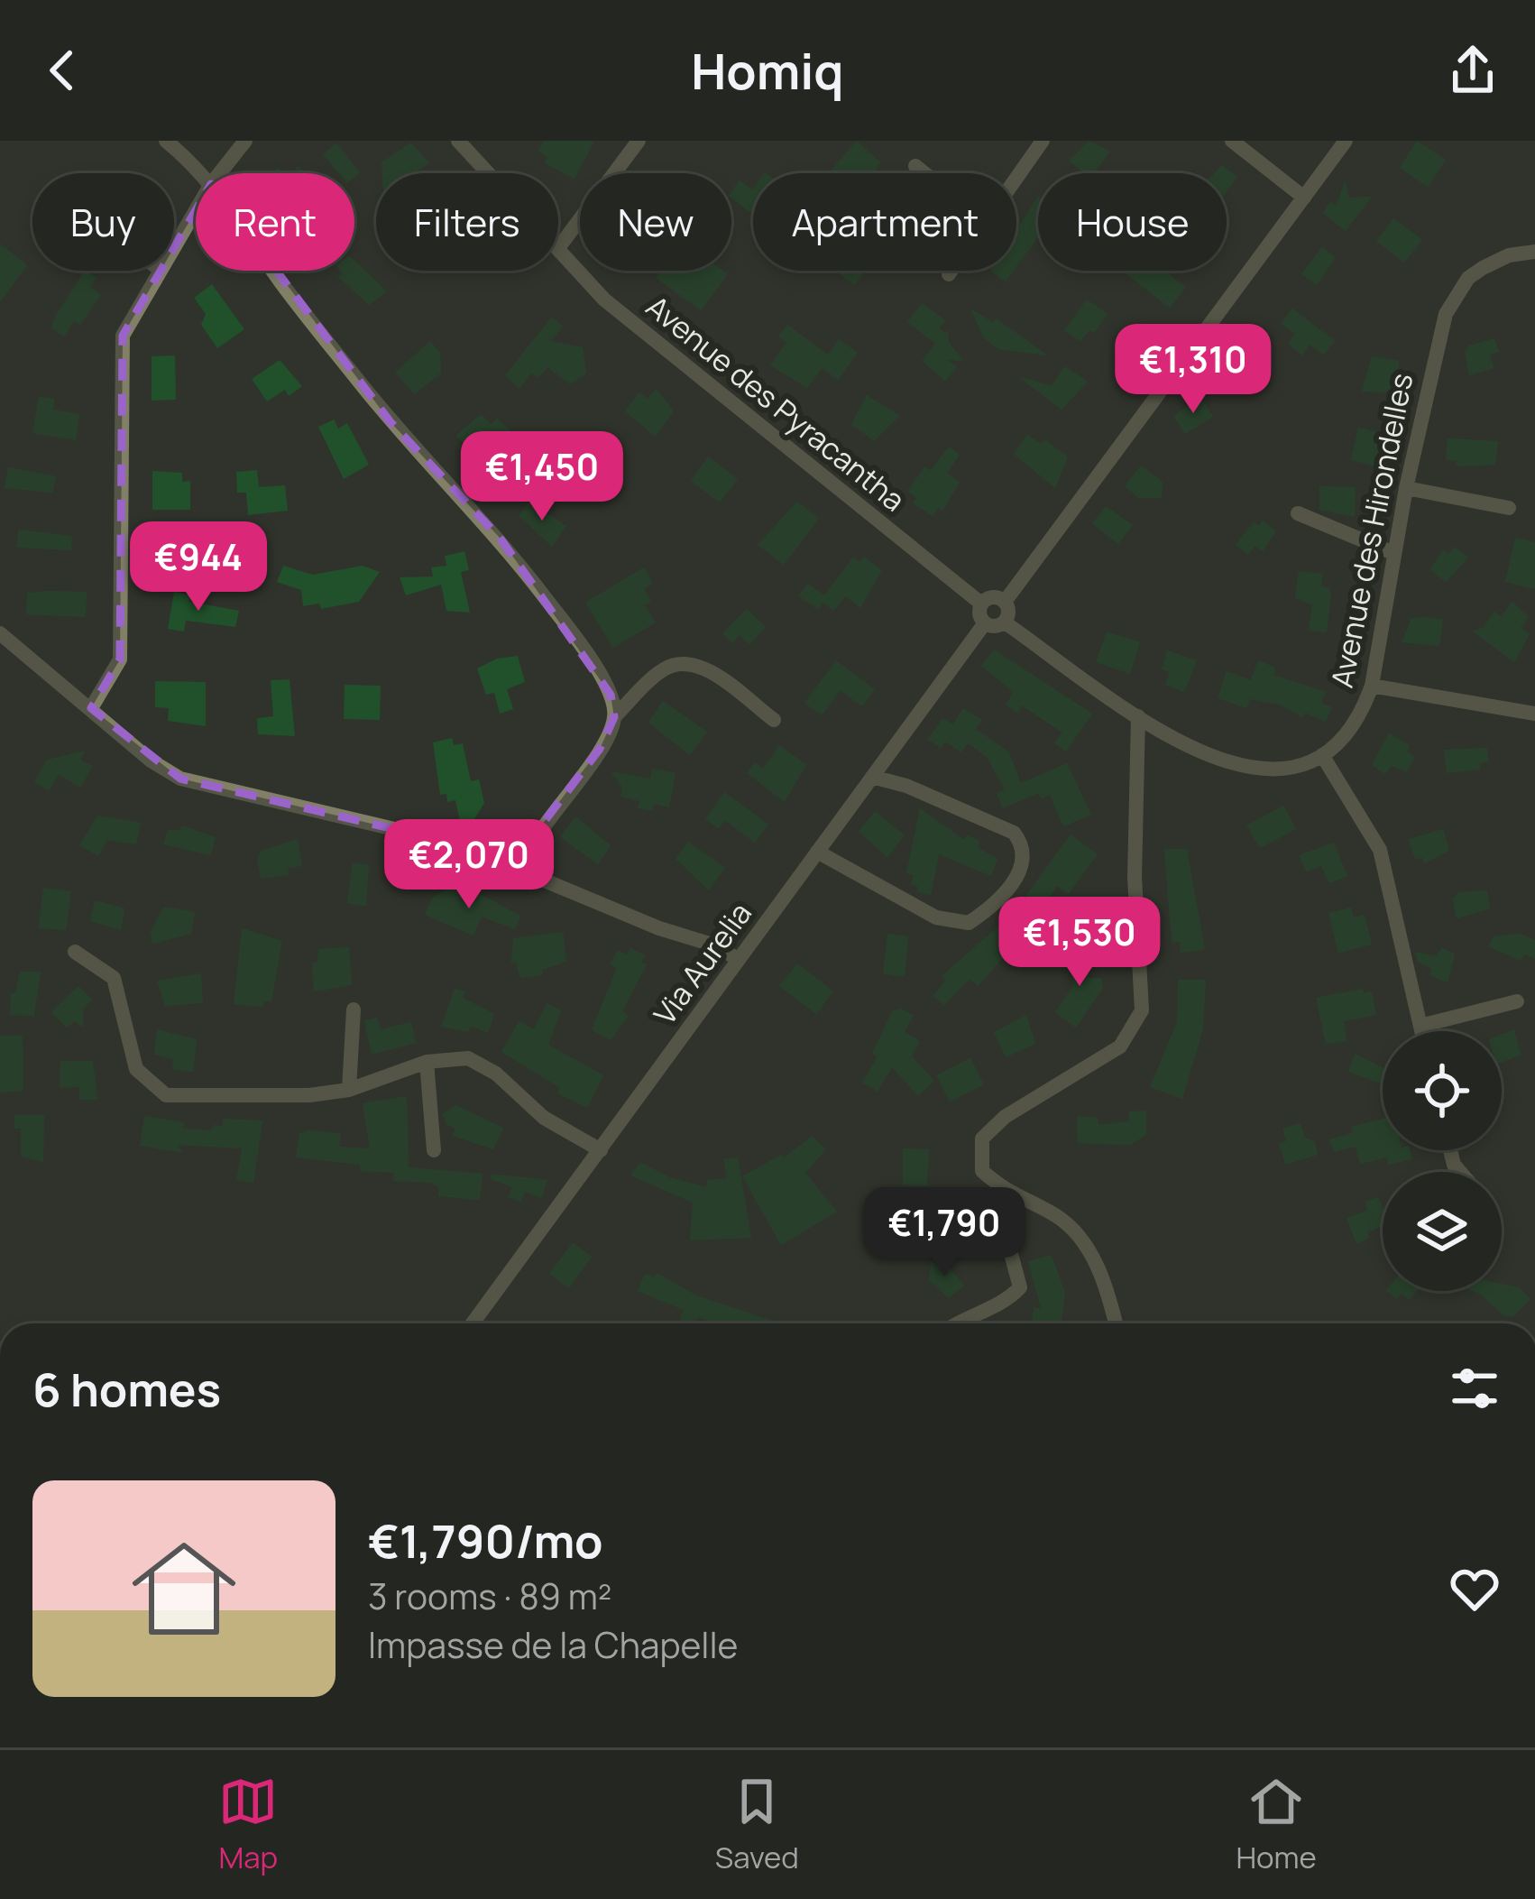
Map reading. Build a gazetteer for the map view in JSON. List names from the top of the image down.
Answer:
{
  "streets": {
    "street": ["Avenue des Pyracantha", "Avenue des Hirondelles", "Via Aurelia"]
  },
  "crossings": [
    ["Avenue des Pyracantha", "Avenue des Hirondelles"],
    ["Avenue des Pyracantha", "Via Aurelia"],
    ["Avenue des Hirondelles", "Via Aurelia"]
  ],
  "page": {
    "header": "Homiq",
    "chip": [
      "Buy",
      "Rent",
      "Filters",
      "New",
      "Apartment",
      "House"
    ],
    "price": [
      "€1,310",
      "€1,450",
      "€944",
      "€2,070",
      "€1,530",
      "€1,790"
    ],
    "heading": "6 homes",
    "list": [
      {
        "name": "€1,790/mo",
        "note": "3 rooms · 89 m² · Impasse de la Chapelle"
      }
    ],
    "tabs": ["Map", "Saved", "Home"]
  }
}
